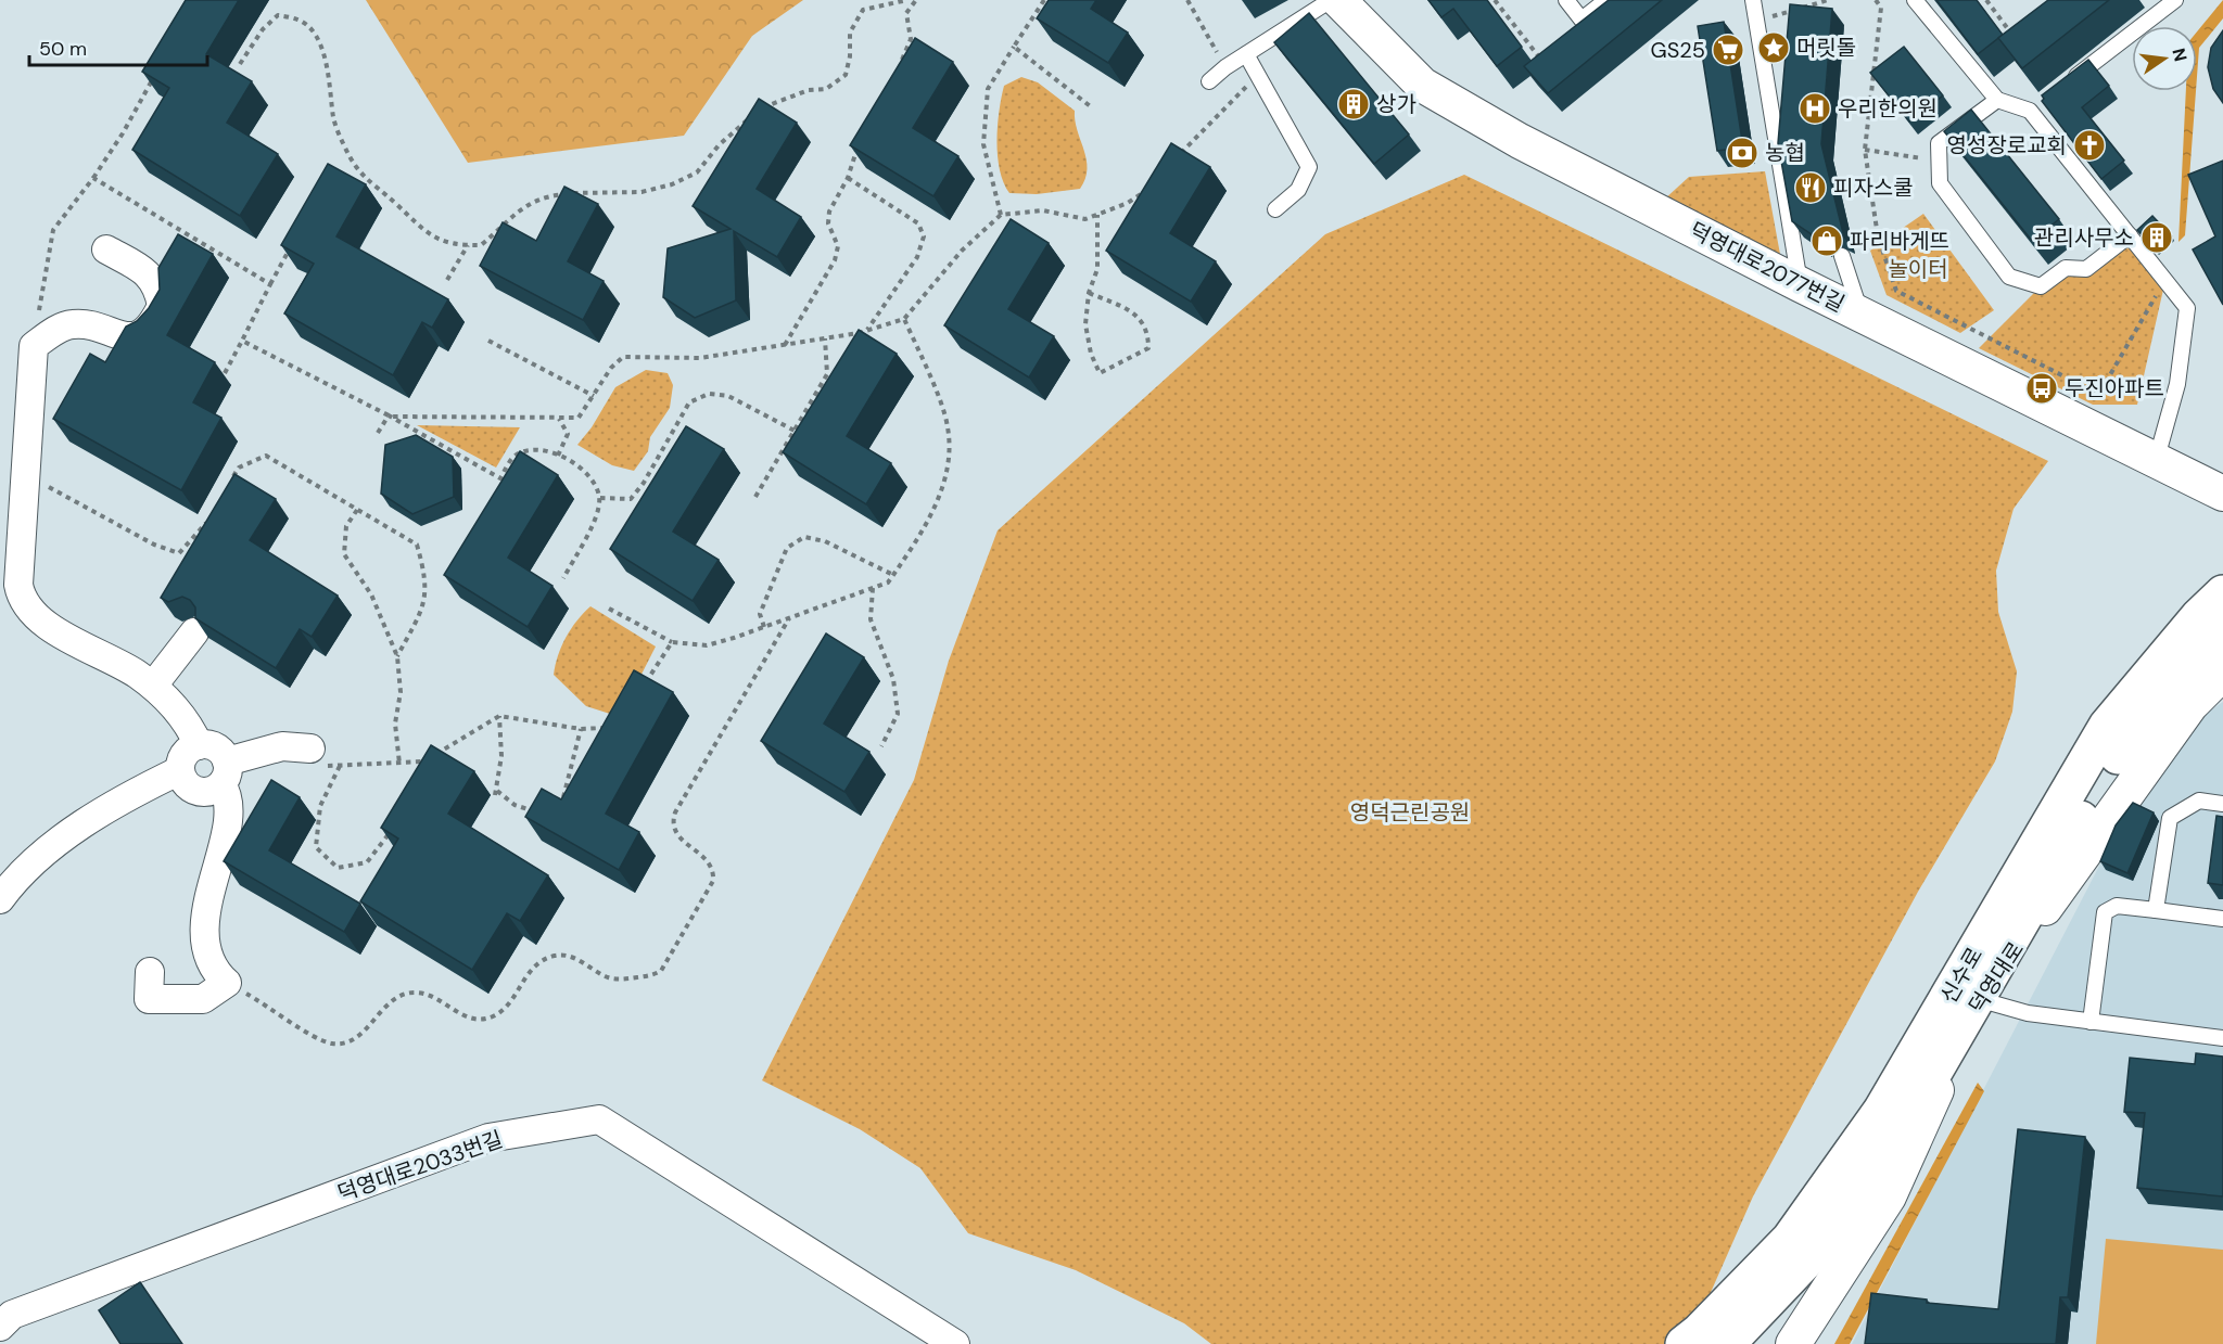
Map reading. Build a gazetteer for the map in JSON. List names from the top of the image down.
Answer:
{
  "streets": {
    "main road": ["신수로"],
    "street": ["덕영대로2077번길", "덕영대로", "덕영대로2033번길"]
  },
  "parks": ["놀이터", "영덕근린공원"],
  "places": {
    "place": ["머릿돌"],
    "supermarket": ["GS25"],
    "building": ["상가", "관리사무소"],
    "hospital": ["우리한의원"],
    "church": ["영성장로교회"],
    "bank": ["농협"],
    "restaurant": ["피자스쿨"],
    "shop": ["파리바게뜨"],
    "bus stop": ["두진아파트"]
  },
  "scale_bar": "50 m",
  "north": "right"
}
